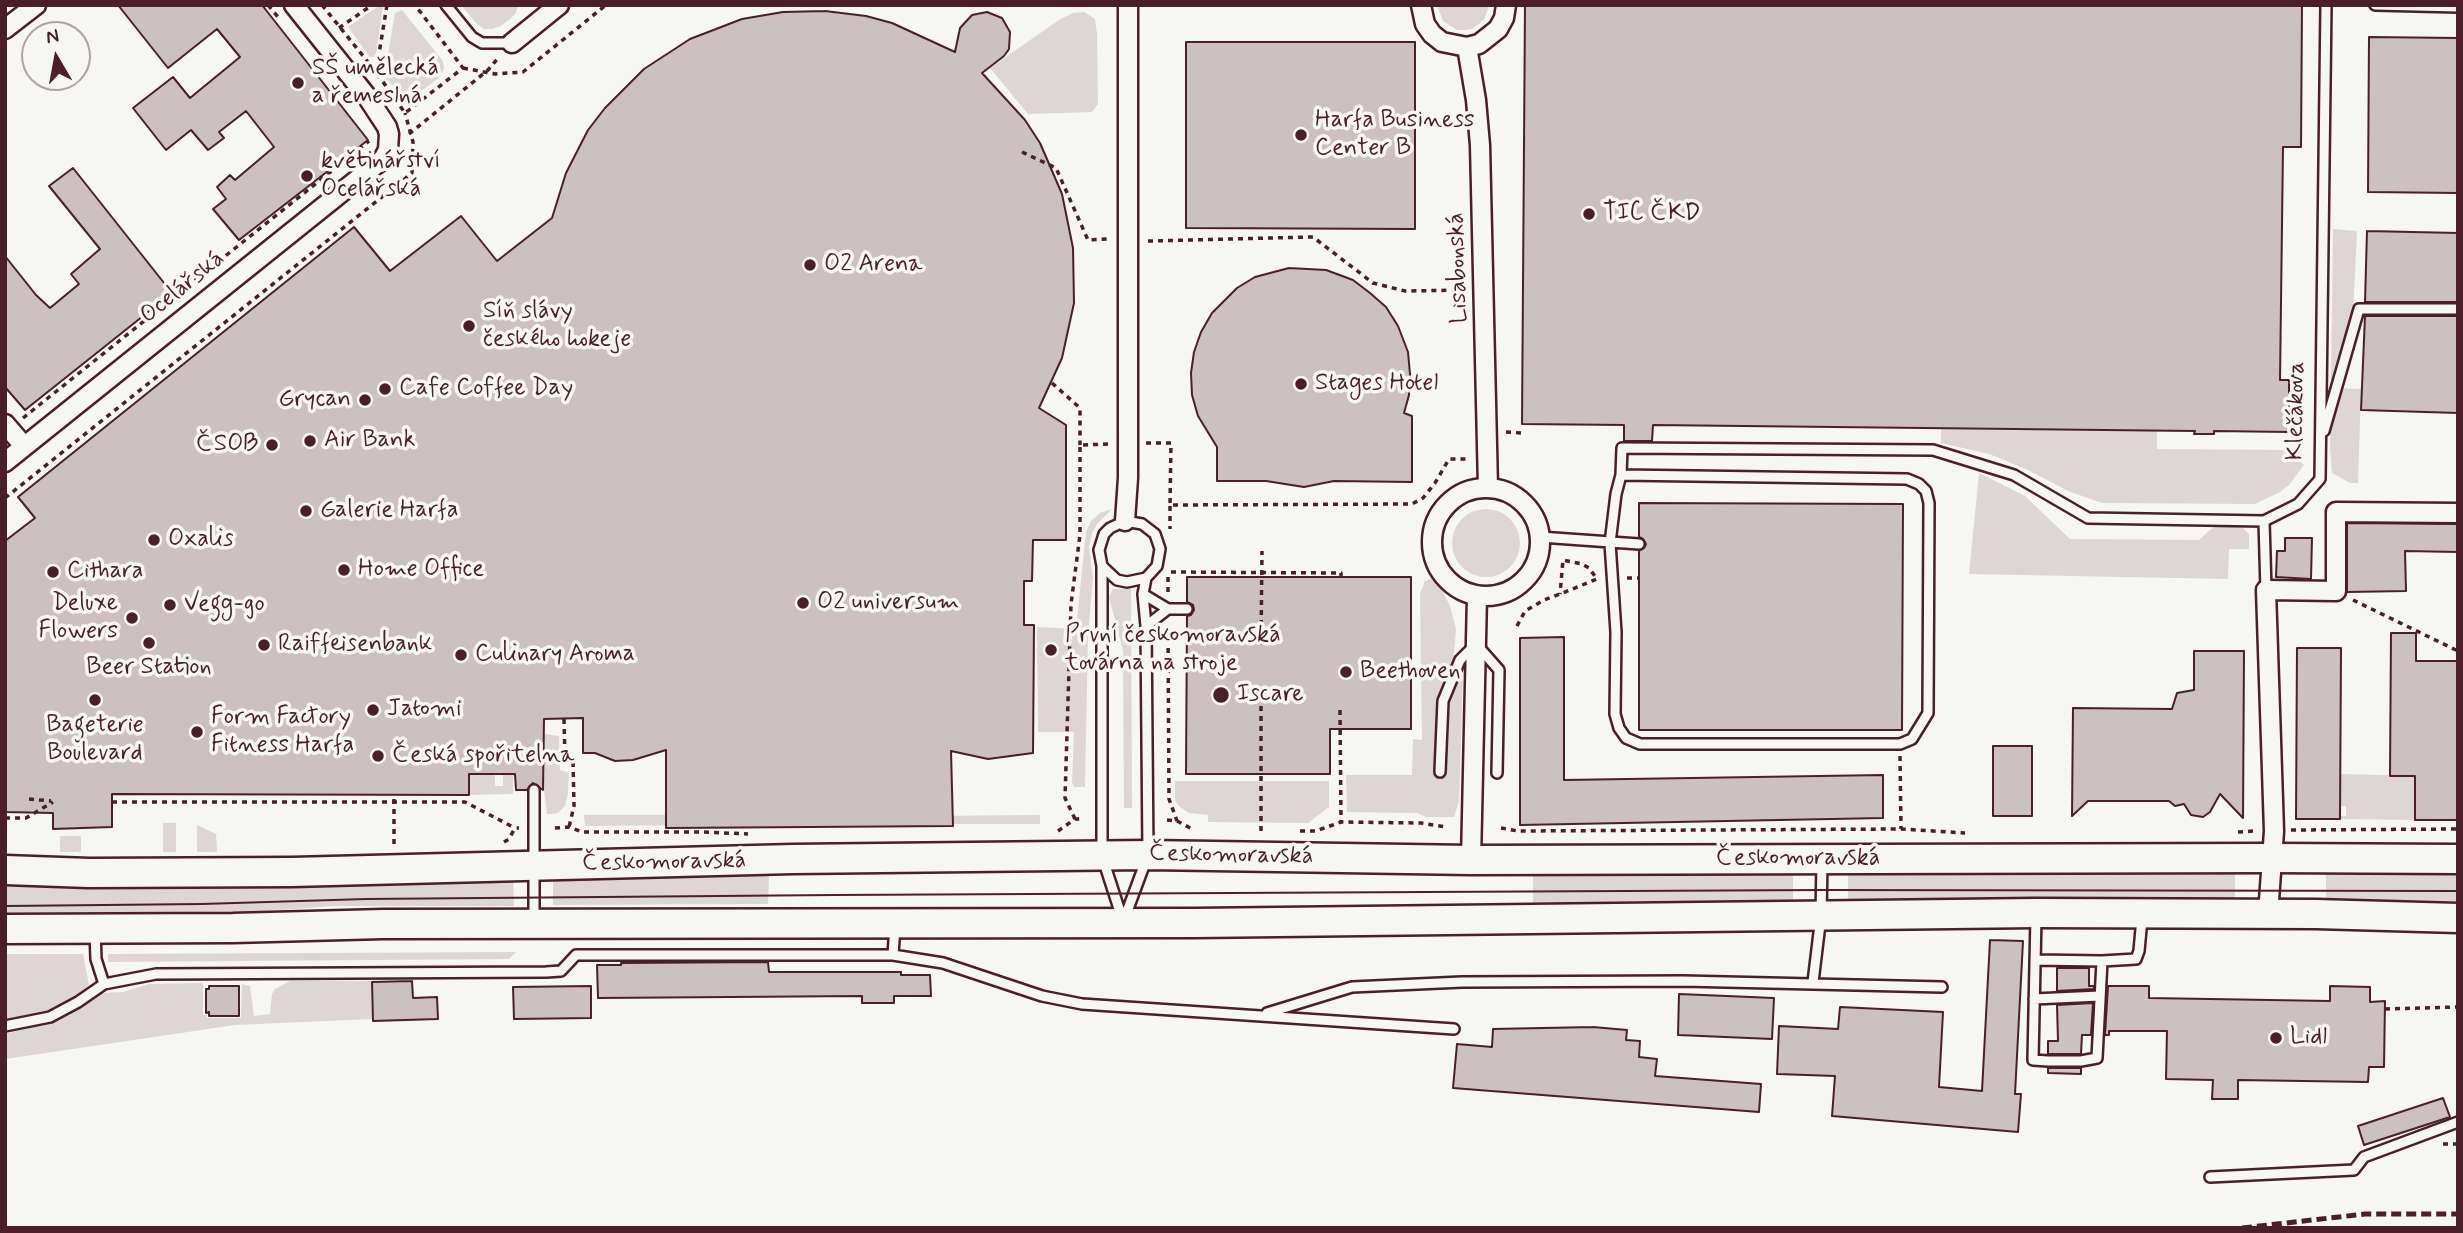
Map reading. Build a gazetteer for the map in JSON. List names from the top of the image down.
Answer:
{
  "streets": {
    "main road": ["Českomoravská"],
    "street": ["Lisabonská", "Ocelářská"],
    "lane": ["Klečákova"]
  },
  "places": [
    "SŠ umělecká a řemeslná",
    "Harfa Business Center B",
    "květinářství Ocelářská",
    "TIC ČKD",
    "O2 Arena",
    "Síň slávy českého hokeje",
    "Stages Hotel",
    "Cafe Coffee Day",
    "Grycan",
    "Air Bank",
    "ČSOB",
    "Galerie Harfa",
    "Oxalis",
    "Home Office",
    "Cithara",
    "O2 universum",
    "Vegg-go",
    "Deluxe Flowers",
    "Beer Station",
    "Raiffeisenbank",
    "První českomoravská továrna na stroje",
    "Culinary Aroma",
    "Beethoven",
    "Iscare",
    "Bageterie Boulevard",
    "Jatomi",
    "Form Factory Fitness Harfa",
    "Česká spořitelna",
    "Lidl"
  ],
  "north": "top"
}
